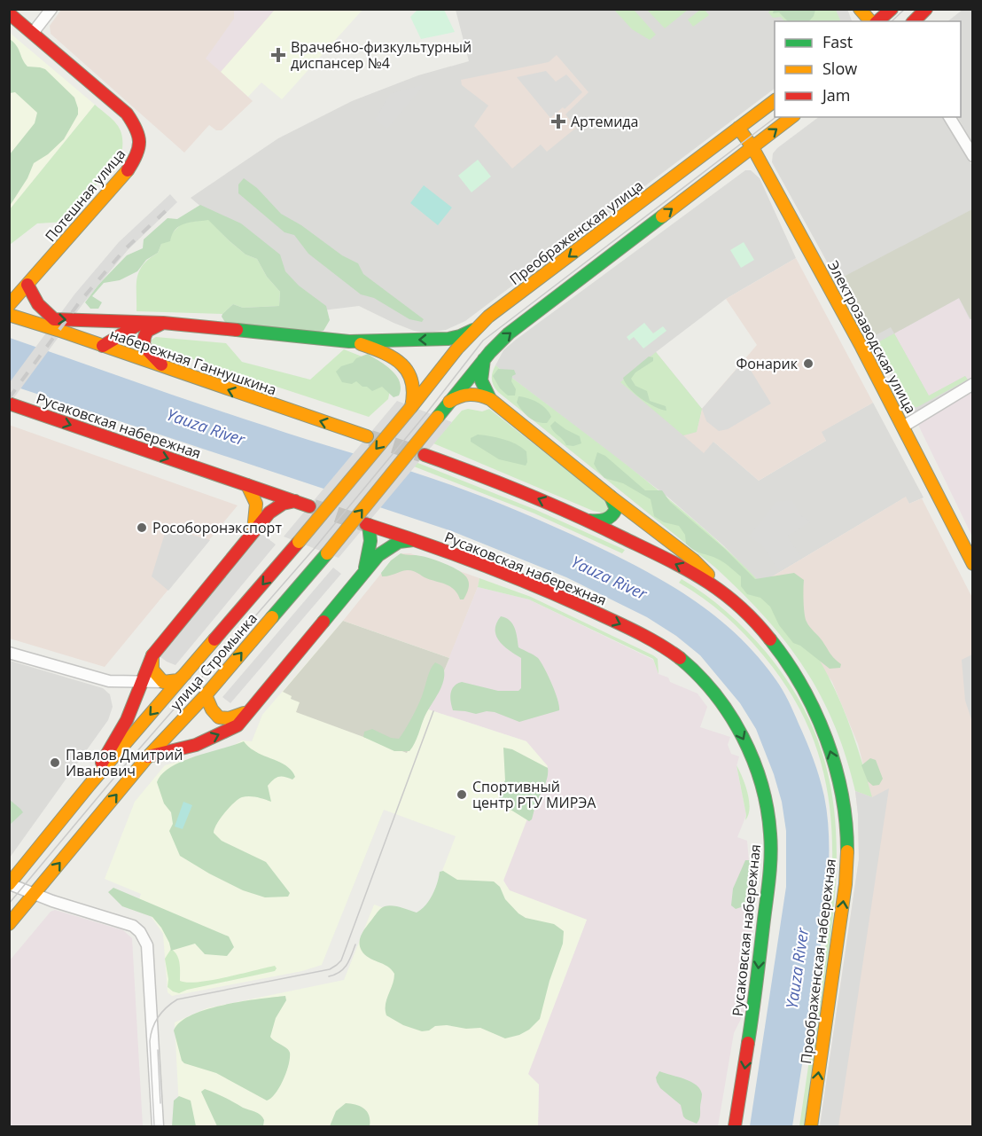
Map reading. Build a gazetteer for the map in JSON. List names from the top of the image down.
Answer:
{
  "streets": {
    "main road": [
      "Потешная улица",
      "Преображенская улица",
      "Электрозаводская улица",
      "набережная Ганнушкина",
      "Русаковская набережная",
      "улица Стромынка",
      "Преображенская набережная"
    ]
  },
  "crossings": [
    ["Преображенская улица", "Электрозаводская улица"],
    ["Преображенская улица", "улица Стромынка"]
  ],
  "one_way": ["Русаковская набережная"],
  "water": ["Yauza River"],
  "places": {
    "health": ["Врачебно-физкультурный диспансер №4", "Артемида"],
    "other": [
      "Фонарик",
      "Рособоронэкспорт",
      "Павлов Дмитрий Иванович",
      "Спортивный центр РТУ МИРЭА"
    ]
  },
  "legend": ["Fast", "Slow", "Jam"]
}
